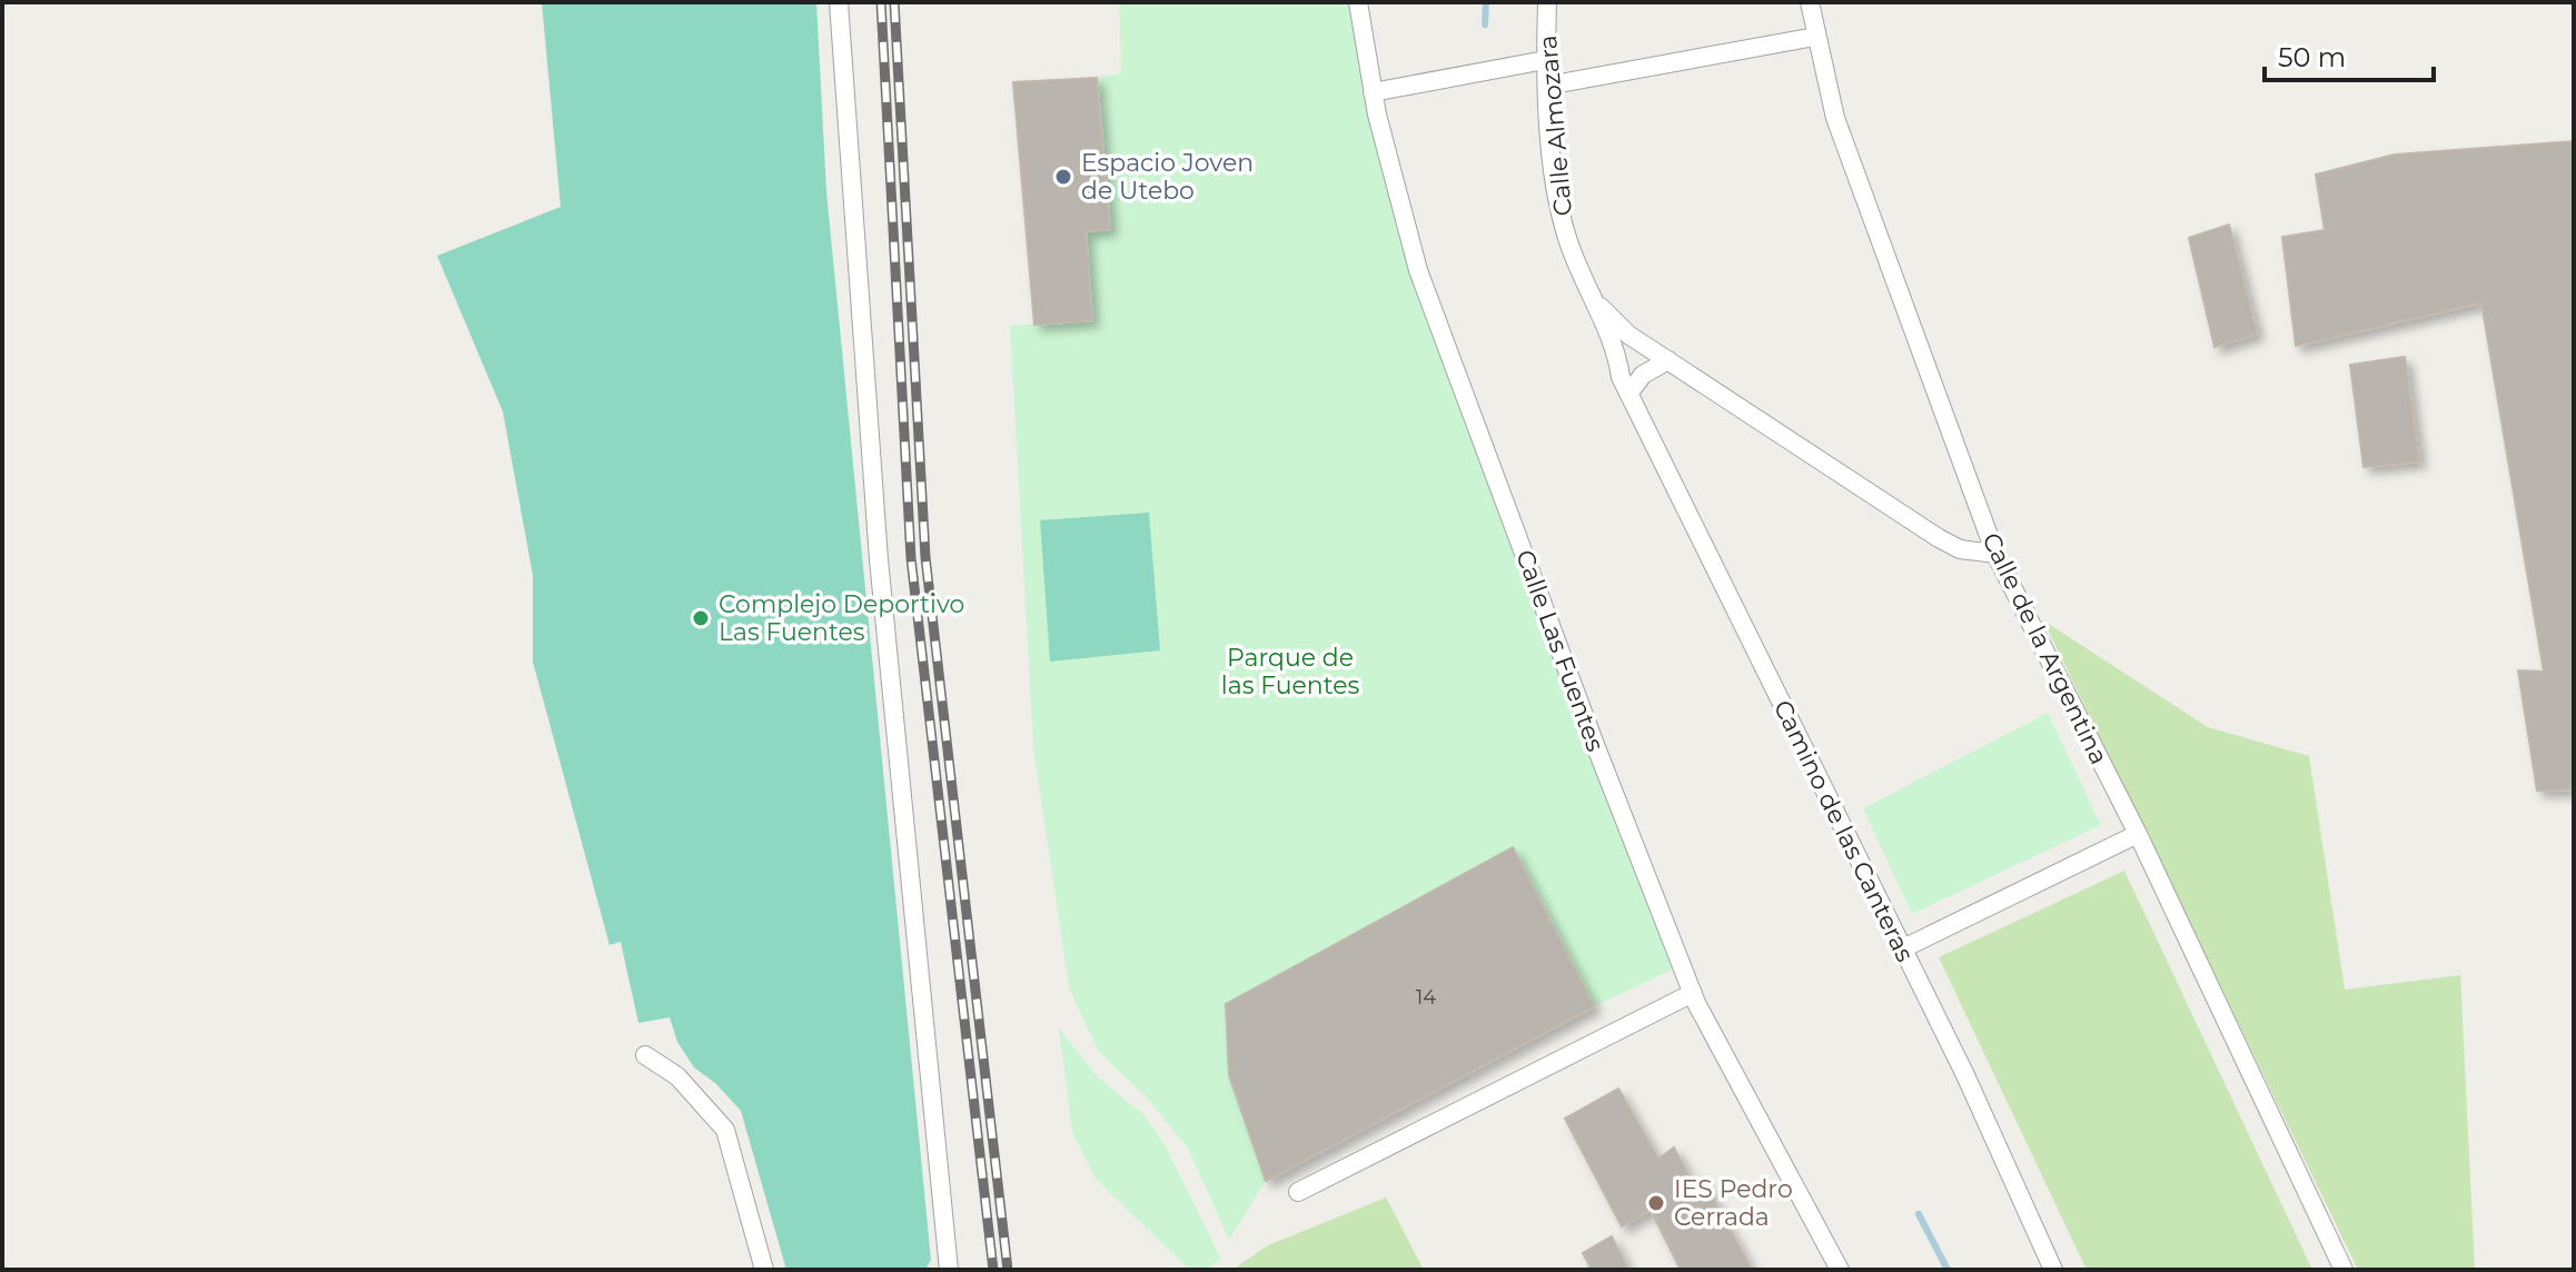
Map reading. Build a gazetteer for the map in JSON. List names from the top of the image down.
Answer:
{
  "streets": {
    "street": [
      "Calle Almozara",
      "Calle de la Argentina",
      "Calle Las Fuentes",
      "Camino de las Canteras"
    ]
  },
  "crossings": [
    ["Calle Almozara", "Camino de las Canteras"]
  ],
  "parks": ["Parque de las Fuentes"],
  "places": ["Espacio Joven de Utebo", "Complejo Deportivo Las Fuentes", "IES Pedro Cerrada"],
  "house_numbers": ["14"],
  "scale_bar": "50 m"
}
